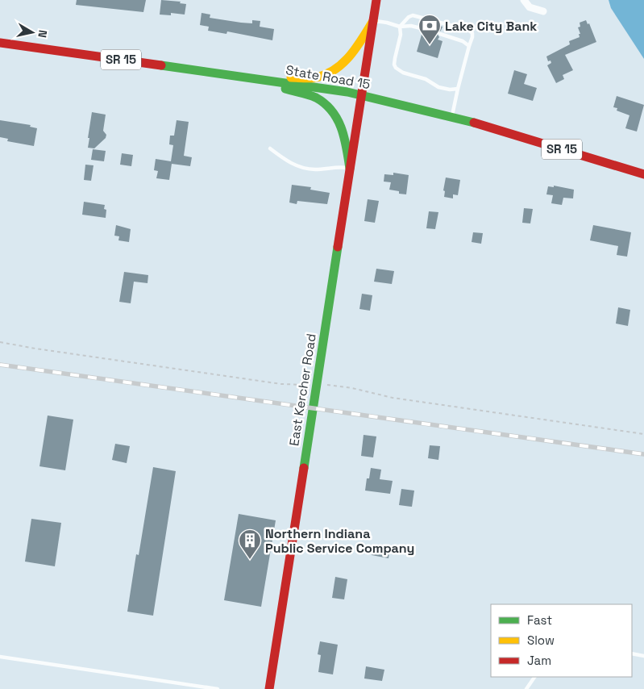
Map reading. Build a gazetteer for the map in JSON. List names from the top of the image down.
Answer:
{
  "streets": {
    "main road": ["SR 15", "State Road 15", "East Kercher Road"]
  },
  "crossings": [
    ["State Road 15", "East Kercher Road"]
  ],
  "places": {
    "bank": ["Lake City Bank"],
    "building": ["Northern Indiana Public Service Company"]
  },
  "legend": ["Fast", "Slow", "Jam"],
  "north": "right"
}
